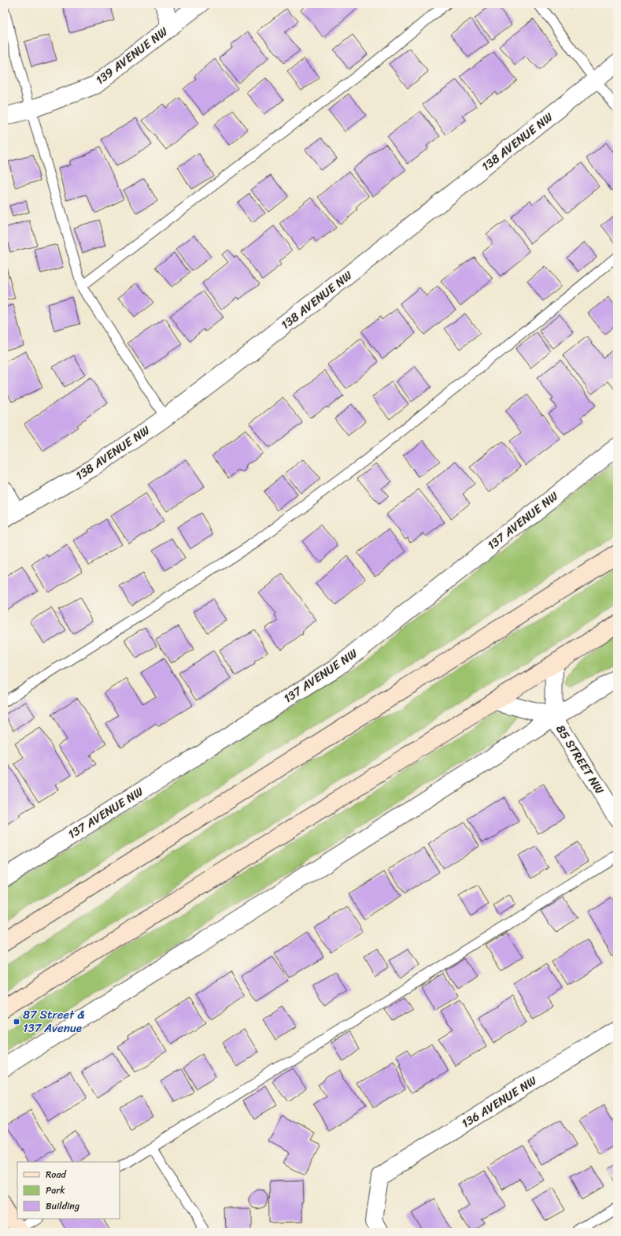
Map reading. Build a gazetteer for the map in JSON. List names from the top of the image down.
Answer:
{
  "streets": {
    "street": [
      "139 AVENUE NW",
      "138 AVENUE NW",
      "137 AVENUE NW",
      "85 STREET NW",
      "136 AVENUE NW"
    ]
  },
  "places": {
    "transit": ["87 Street & 137 Avenue"]
  },
  "legend": ["Road", "Park", "Building"]
}
